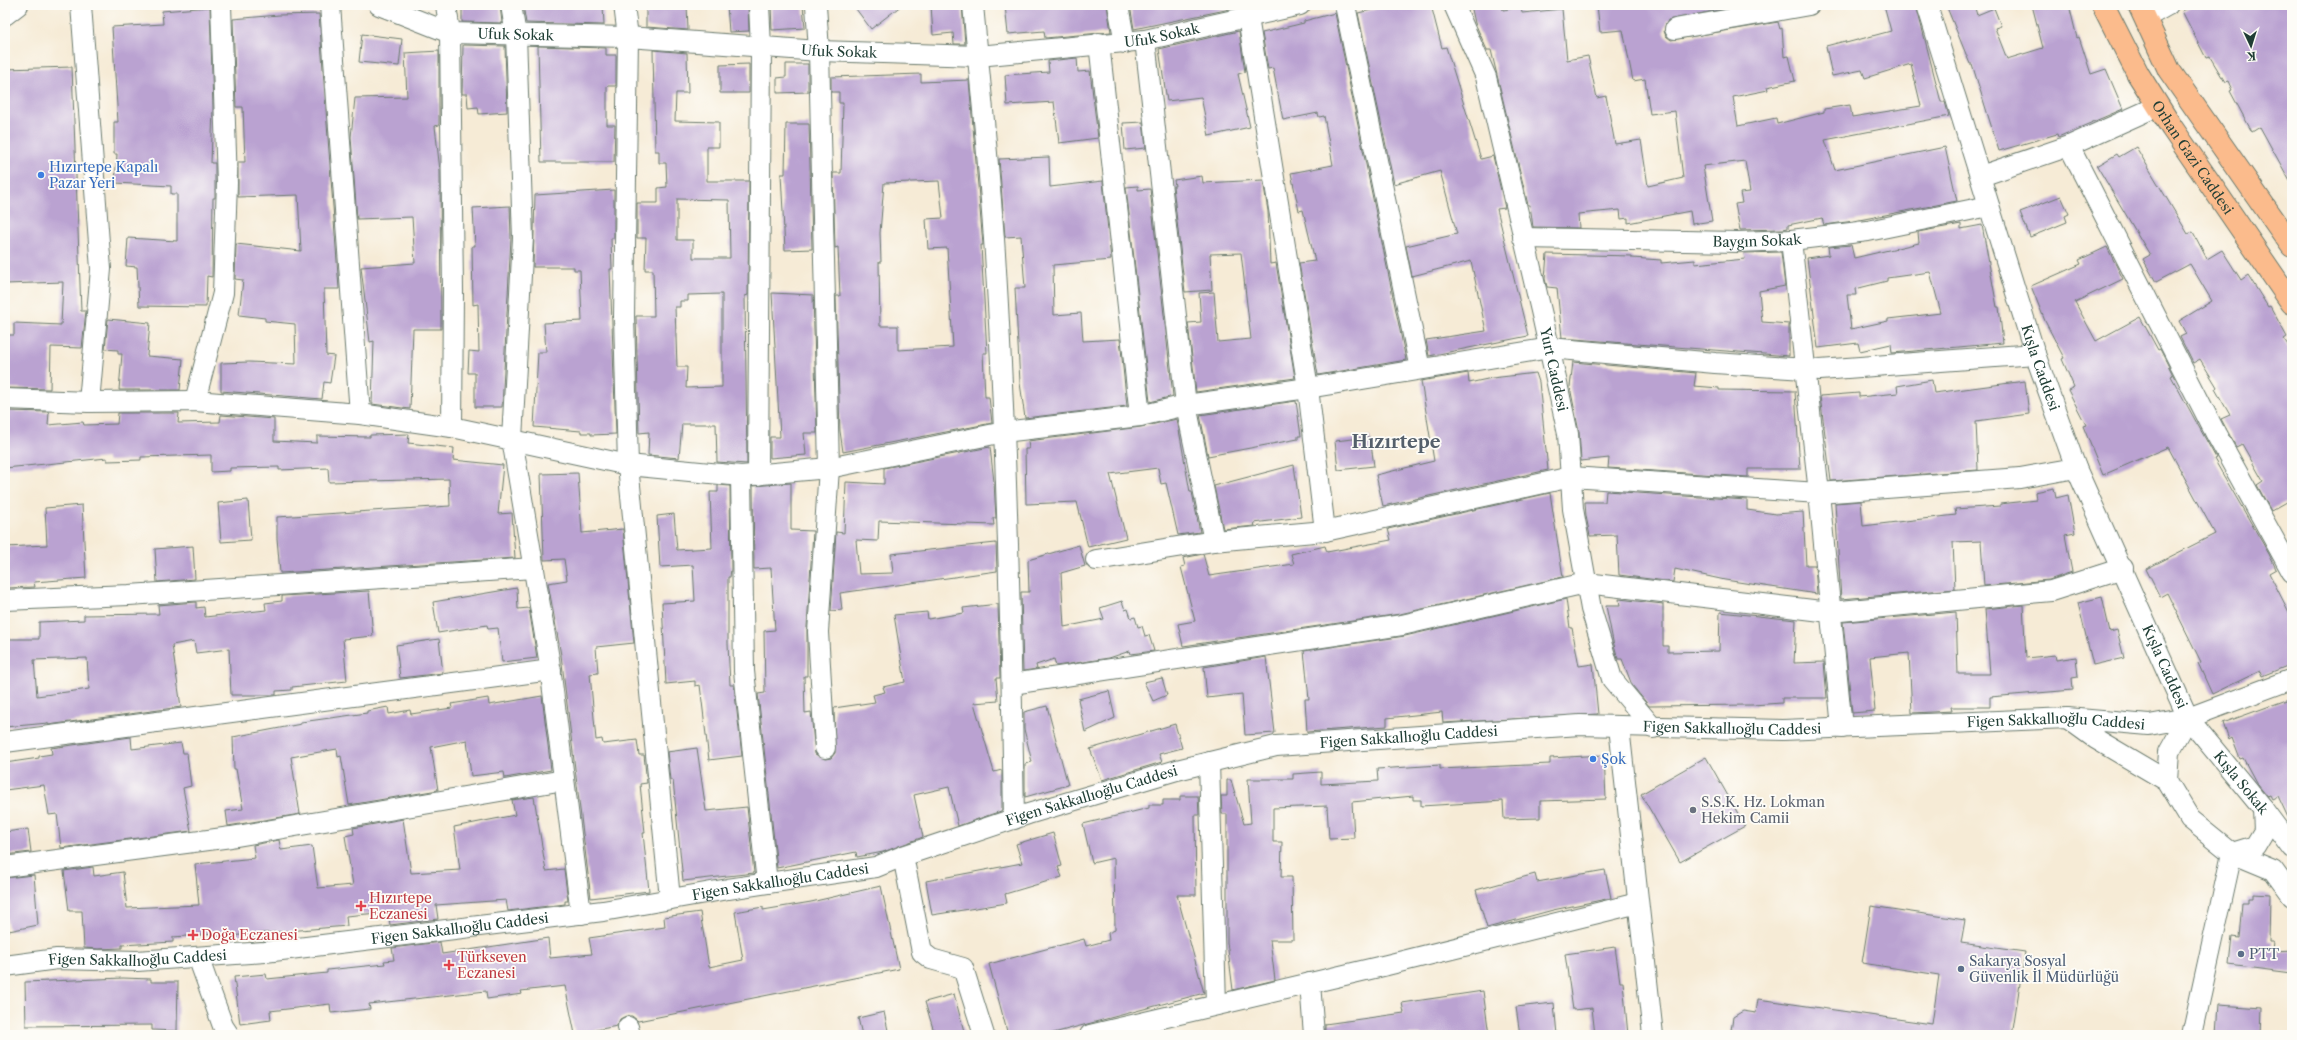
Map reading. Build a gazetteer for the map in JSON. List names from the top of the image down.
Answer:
{
  "streets": {
    "main road": ["Orhan Gazi Caddesi"],
    "street": [
      "Ufuk Sokak",
      "Baygın Sokak",
      "Kışla Caddesi",
      "Yurt Caddesi",
      "Figen Sakkallıoğlu Caddesi",
      "Kışla Sokak"
    ]
  },
  "crossings": [
    ["Baygın Sokak", "Kışla Caddesi"],
    ["Baygın Sokak", "Yurt Caddesi"],
    ["Kışla Caddesi", "Figen Sakkallıoğlu Caddesi"],
    ["Kışla Caddesi", "Kışla Sokak"],
    ["Yurt Caddesi", "Figen Sakkallıoğlu Caddesi"],
    ["Figen Sakkallıoğlu Caddesi", "Kışla Sokak"]
  ],
  "districts": ["Hızırtepe"],
  "places": {
    "other": [
      "Hızırtepe Kapalı Pazar Yeri",
      "Şok",
      "S.S.K. Hz. Lokman Hekim Camii",
      "PTT",
      "Sakarya Sosyal Güvenlik İl Müdürlüğü"
    ],
    "health": ["Hızırtepe Eczanesi", "Doğa Eczanesi", "Türkseven Eczanesi"]
  },
  "north": "bottom"
}
